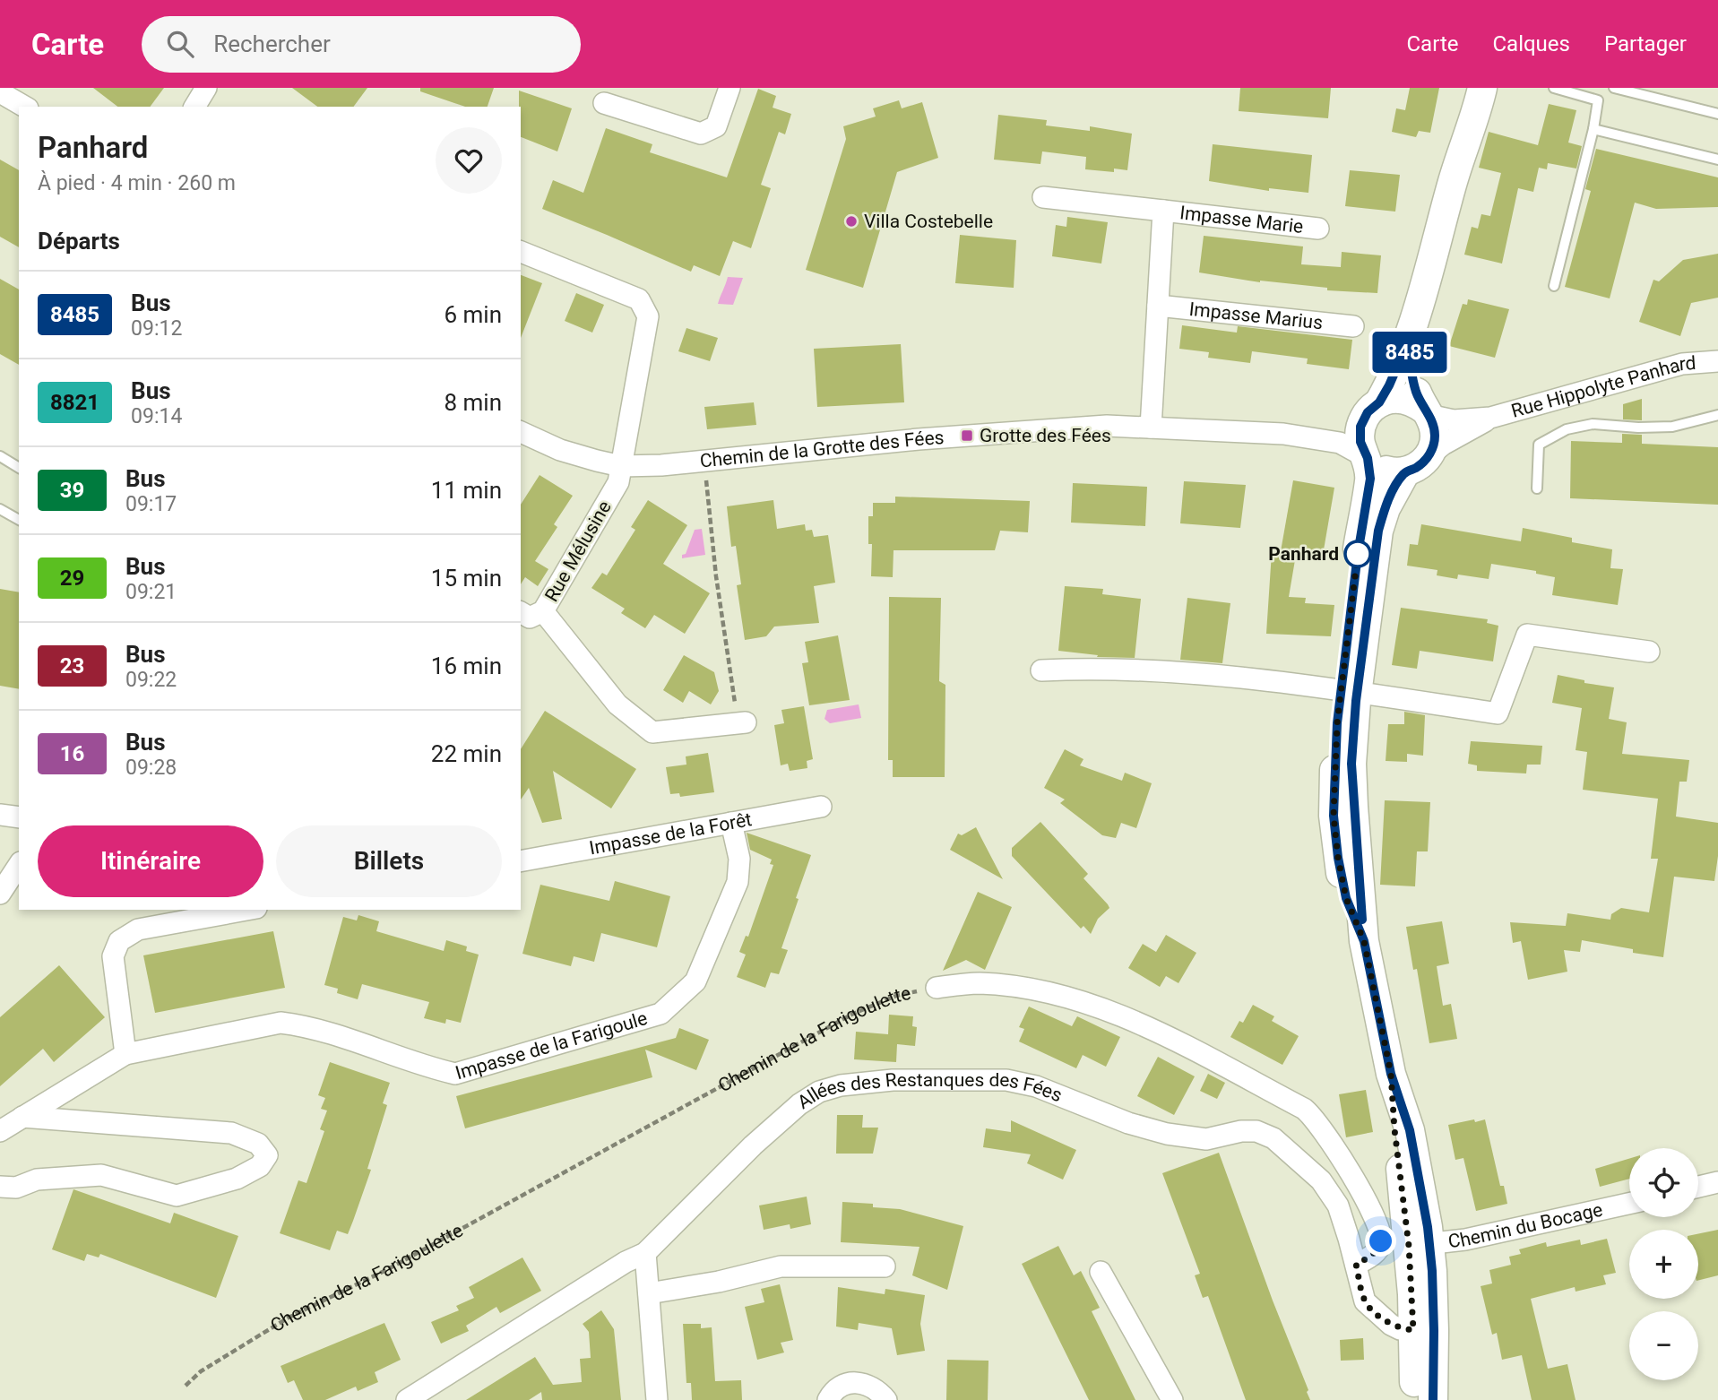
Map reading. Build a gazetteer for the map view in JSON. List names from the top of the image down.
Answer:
{
  "streets": {
    "street": [
      "Impasse Marie",
      "Impasse Marius",
      "Rue Hippolyte Panhard",
      "Chemin de la Grotte des Fées",
      "Rue Mélusine",
      "Impasse de la Forêt",
      "Chemin de la Farigoulette",
      "Impasse de la Farigoule",
      "Allées des Restanques des Fées",
      "Chemin du Bocage"
    ]
  },
  "crossings": [
    ["Rue Hippolyte Panhard", "Chemin de la Grotte des Fées"],
    ["Chemin de la Grotte des Fées", "Rue Mélusine"],
    ["Impasse de la Forêt", "Impasse de la Farigoule"],
    ["Chemin de la Farigoulette", "Allées des Restanques des Fées"]
  ],
  "places": {
    "other": ["Villa Costebelle", "Panhard"],
    "transit": ["Grotte des Fées"]
  },
  "lines": ["bus line 8485"],
  "page": {
    "header": "Carte",
    "search": "Rechercher",
    "nav": ["Carte", "Calques", "Partager"],
    "on_map": "8485",
    "heading": [
      ["Panhard", "À pied · 4 min · 260 m"],
      "Départs"
    ],
    "list": [
      {
        "mark": "8485",
        "name": "Bus",
        "note": "09:12",
        "value": "6 min"
      },
      {
        "mark": "8821",
        "name": "Bus",
        "note": "09:14",
        "value": "8 min"
      },
      {
        "mark": "39",
        "name": "Bus",
        "note": "09:17",
        "value": "11 min"
      },
      {
        "mark": "29",
        "name": "Bus",
        "note": "09:21",
        "value": "15 min"
      },
      {
        "mark": "23",
        "name": "Bus",
        "note": "09:22",
        "value": "16 min"
      },
      {
        "mark": "16",
        "name": "Bus",
        "note": "09:28",
        "value": "22 min"
      }
    ],
    "buttons": ["Itinéraire", "Billets"],
    "map_buttons": ["+", "−"]
  }
}
